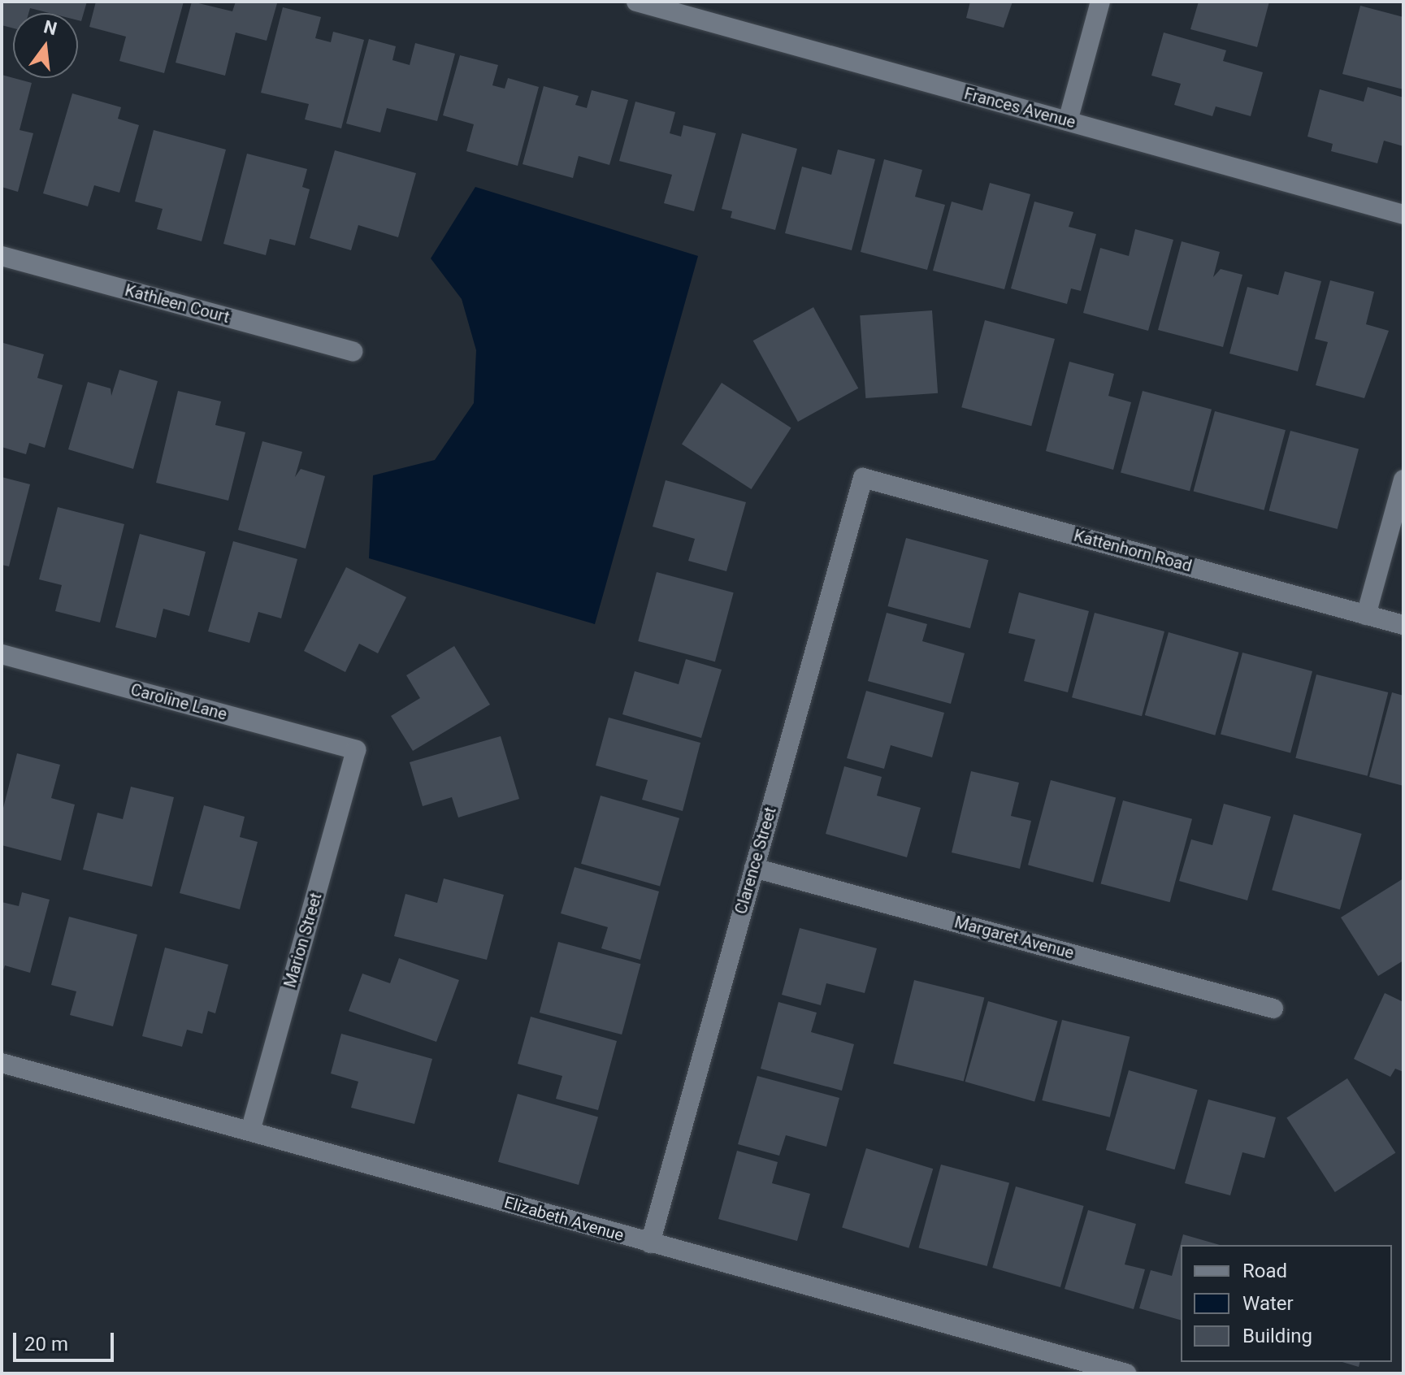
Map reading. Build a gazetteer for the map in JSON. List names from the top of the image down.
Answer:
{
  "streets": {
    "street": [
      "Frances Avenue",
      "Kathleen Court",
      "Kattenhorn Road",
      "Caroline Lane",
      "Clarence Street",
      "Margaret Avenue",
      "Marion Street",
      "Elizabeth Avenue"
    ]
  },
  "crossings": [
    ["Kattenhorn Road", "Clarence Street"],
    ["Caroline Lane", "Marion Street"],
    ["Clarence Street", "Margaret Avenue"],
    ["Clarence Street", "Elizabeth Avenue"],
    ["Marion Street", "Elizabeth Avenue"]
  ],
  "legend": ["Road", "Water", "Building"],
  "scale_bar": "20 m",
  "north": "top"
}
